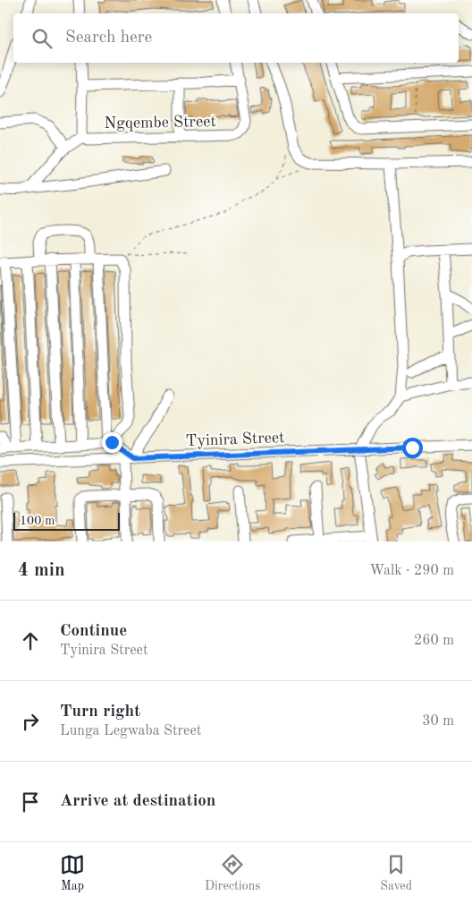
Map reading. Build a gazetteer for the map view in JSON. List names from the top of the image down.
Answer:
{
  "streets": {
    "street": ["Ngqembe Street", "Tyinira Street"]
  },
  "scale_bar": "100 m",
  "page": {
    "search": "Search here",
    "scale": "100 m",
    "heading": ["4 min", "Walk · 290 m"],
    "list": [
      ["Continue", "Tyinira Street", "260 m"],
      ["Turn right", "Lunga Legwaba Street", "30 m"],
      "Arrive at destination"
    ],
    "nav": ["Map", "Directions", "Saved"]
  }
}
